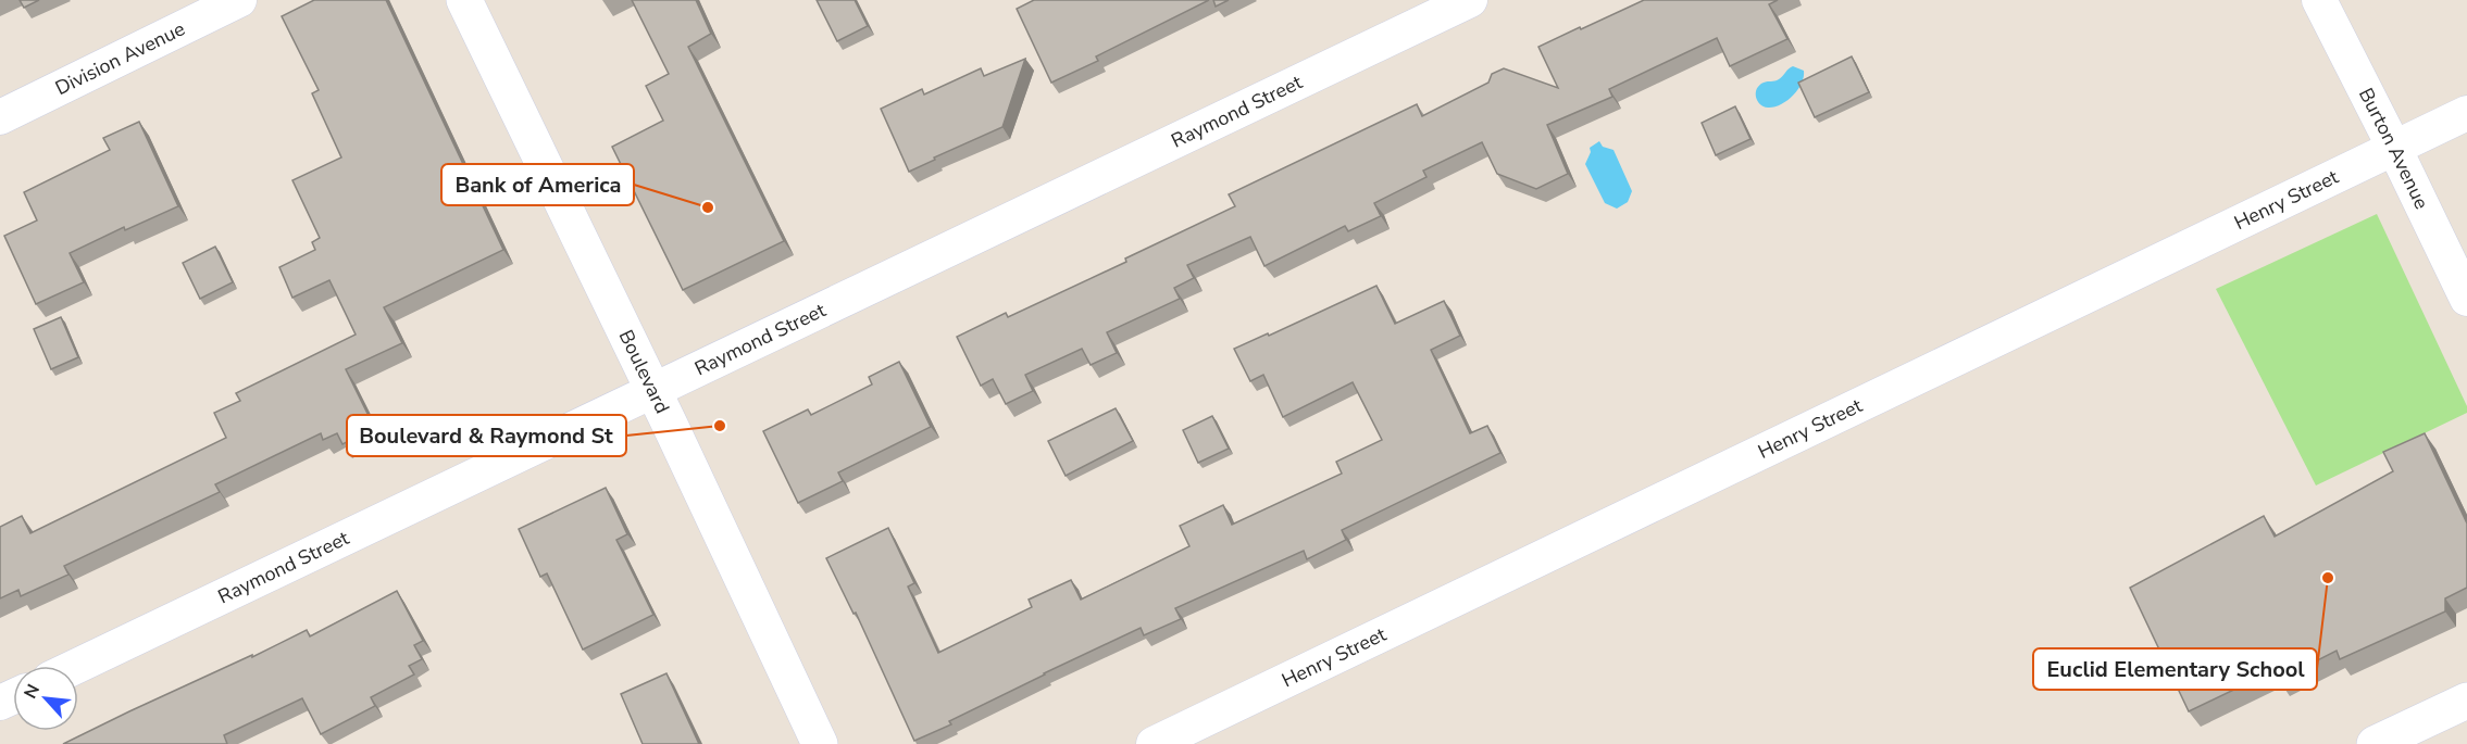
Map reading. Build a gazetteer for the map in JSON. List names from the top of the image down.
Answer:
{
  "streets": {
    "street": [
      "Division Avenue",
      "Raymond Street",
      "Burton Avenue",
      "Henry Street",
      "Boulevard"
    ]
  },
  "crossings": [
    ["Raymond Street", "Boulevard"],
    ["Burton Avenue", "Henry Street"]
  ],
  "places": ["Bank of America", "Boulevard & Raymond St", "Euclid Elementary School"],
  "north": "top left"
}
